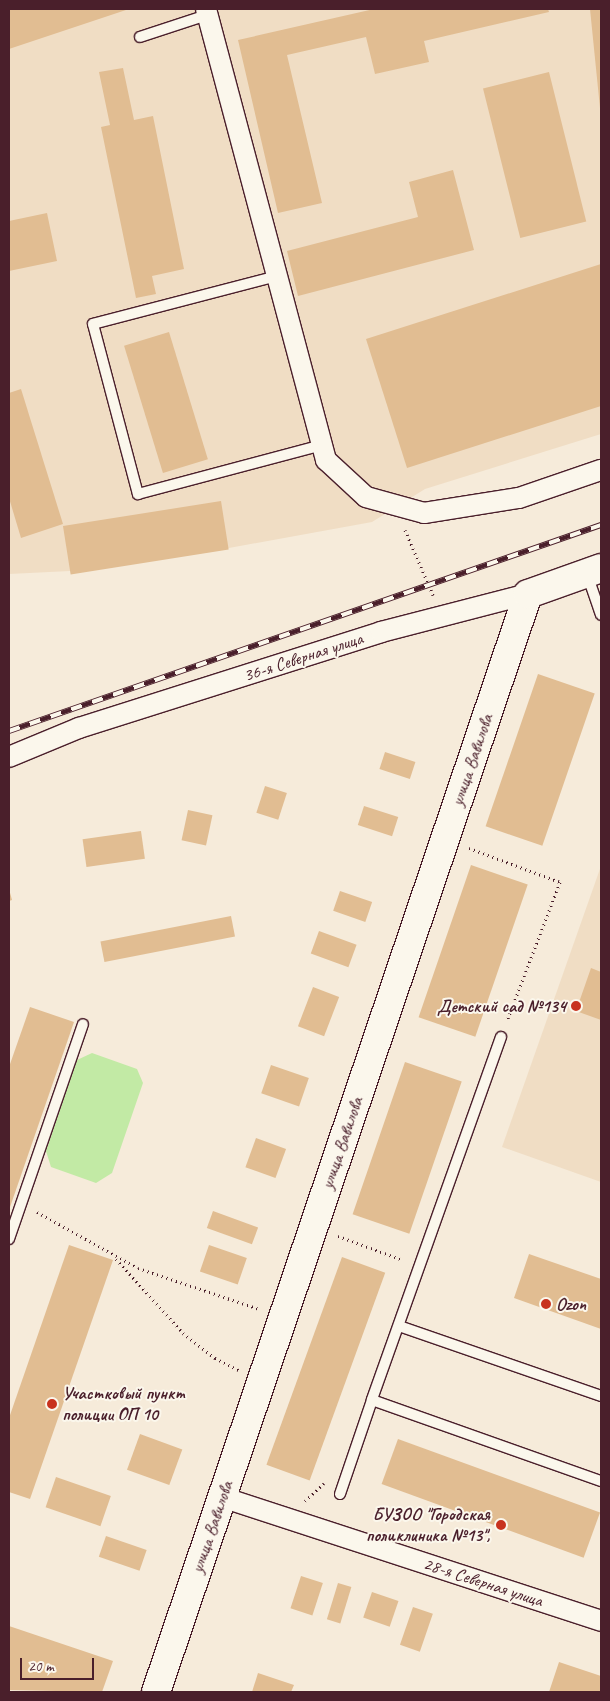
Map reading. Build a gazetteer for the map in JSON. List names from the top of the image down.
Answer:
{
  "streets": {
    "street": ["36-я Северная улица", "улица Вавилова", "28-я Северная улица"]
  },
  "crossings": [
    ["36-я Северная улица", "улица Вавилова"],
    ["улица Вавилова", "28-я Северная улица"]
  ],
  "places": [
    "Детский сад №134",
    "Ozon",
    "Участковый пункт полиции ОП 10",
    "БУЗОО \"Городская поликлиника №13\","
  ],
  "scale_bar": "20 m"
}
